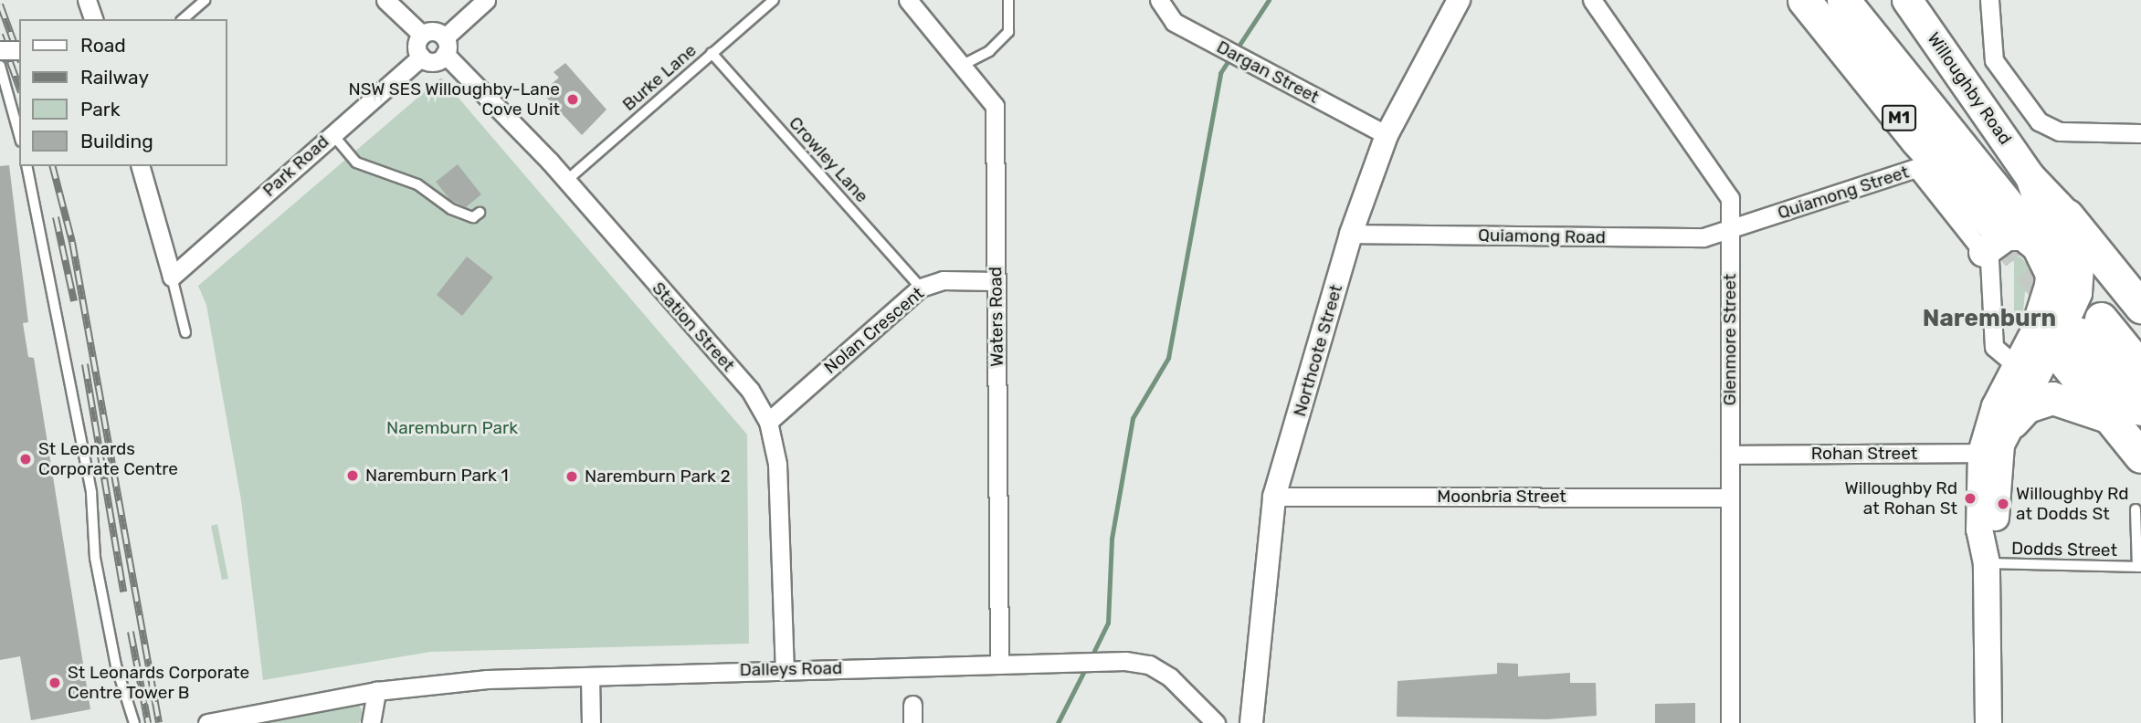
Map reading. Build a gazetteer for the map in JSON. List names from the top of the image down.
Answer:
{
  "streets": {
    "highway": ["M1"],
    "main road": ["Willoughby Road"],
    "street": [
      "Dargan Street",
      "Park Road",
      "Quiamong Street",
      "Quiamong Road",
      "Waters Road",
      "Station Street",
      "Nolan Crescent",
      "Glenmore Street",
      "Northcote Street",
      "Rohan Street",
      "Moonbria Street",
      "Dalleys Road"
    ],
    "lane": ["Burke Lane", "Crowley Lane", "Dodds Street"]
  },
  "crossings": [
    ["Dargan Street", "Northcote Street"],
    ["Burke Lane", "Crowley Lane"],
    ["Burke Lane", "Station Street"],
    ["Willoughby Road", "Quiamong Street"],
    ["Willoughby Road", "Rohan Street"],
    ["Willoughby Road", "Dodds Street"],
    ["M1", "Quiamong Street"],
    ["Crowley Lane", "Nolan Crescent"],
    ["Park Road", "Station Street"],
    ["Quiamong Street", "Quiamong Road"],
    ["Quiamong Street", "Glenmore Street"],
    ["Quiamong Road", "Glenmore Street"],
    ["Quiamong Road", "Northcote Street"],
    ["Waters Road", "Nolan Crescent"],
    ["Waters Road", "Dalleys Road"],
    ["Station Street", "Nolan Crescent"],
    ["Station Street", "Dalleys Road"],
    ["Glenmore Street", "Rohan Street"],
    ["Glenmore Street", "Moonbria Street"],
    ["Northcote Street", "Moonbria Street"]
  ],
  "districts": ["Naremburn"],
  "parks": ["Naremburn Park"],
  "places": [
    "NSW SES Willoughby-Lane Cove Unit",
    "St Leonards Corporate Centre",
    "Naremburn Park 1",
    "Naremburn Park 2",
    "Willoughby Rd at Rohan St",
    "Willoughby Rd at Dodds St",
    "St Leonards Corporate Centre Tower B"
  ],
  "legend": [
    "Road",
    "Railway",
    "Park",
    "Building"
  ]
}
